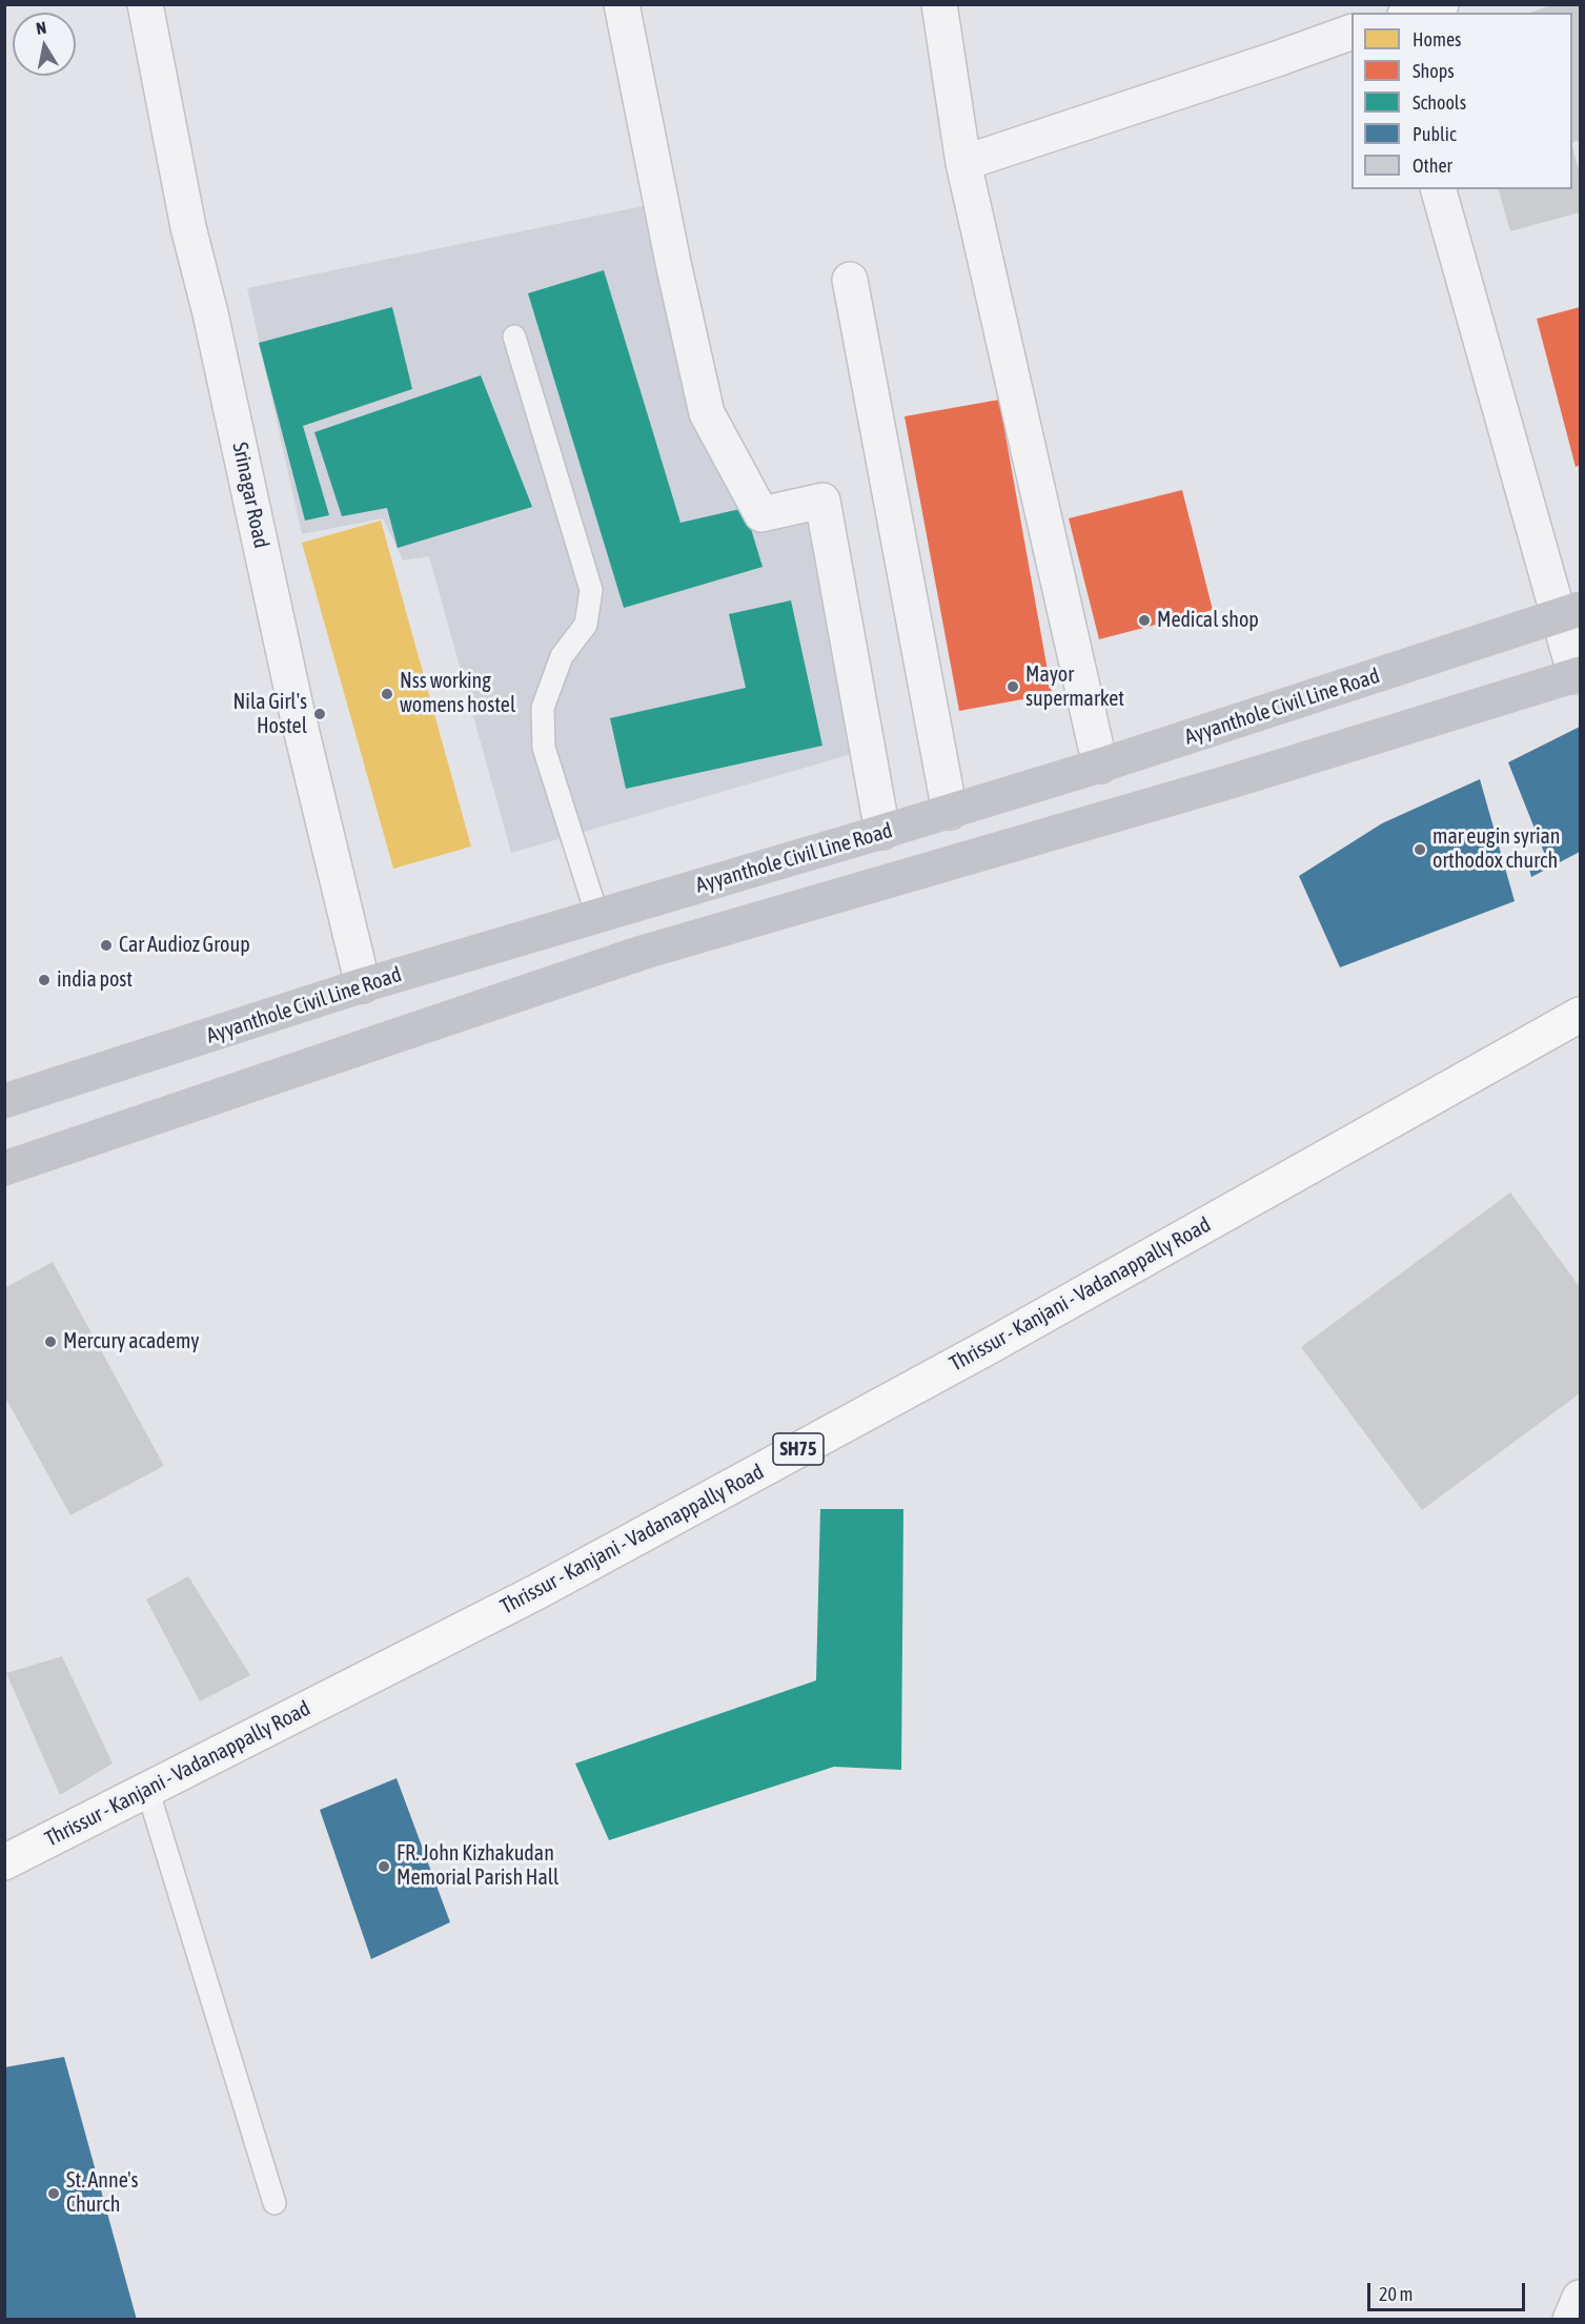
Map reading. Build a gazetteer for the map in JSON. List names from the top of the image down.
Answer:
{
  "streets": {
    "main road": ["Ayyanthole Civil Line Road", "Thrissur - Kanjani - Vadanappally Road", "SH75"],
    "street": ["Srinagar Road"]
  },
  "crossings": [
    ["Srinagar Road", "Ayyanthole Civil Line Road"]
  ],
  "places": [
    "Medical shop",
    "Mayor supermarket",
    "Nss working womens hostel",
    "Nila Girl's Hostel",
    "mar eugin syrian orthodox church",
    "Car Audioz Group",
    "india post",
    "Mercury academy",
    "FR. John Kizhakudan Memorial Parish Hall",
    "St. Anne's Church"
  ],
  "legend": [
    "Homes",
    "Shops",
    "Schools",
    "Public",
    "Other"
  ],
  "scale_bar": "20 m",
  "north": "top"
}
